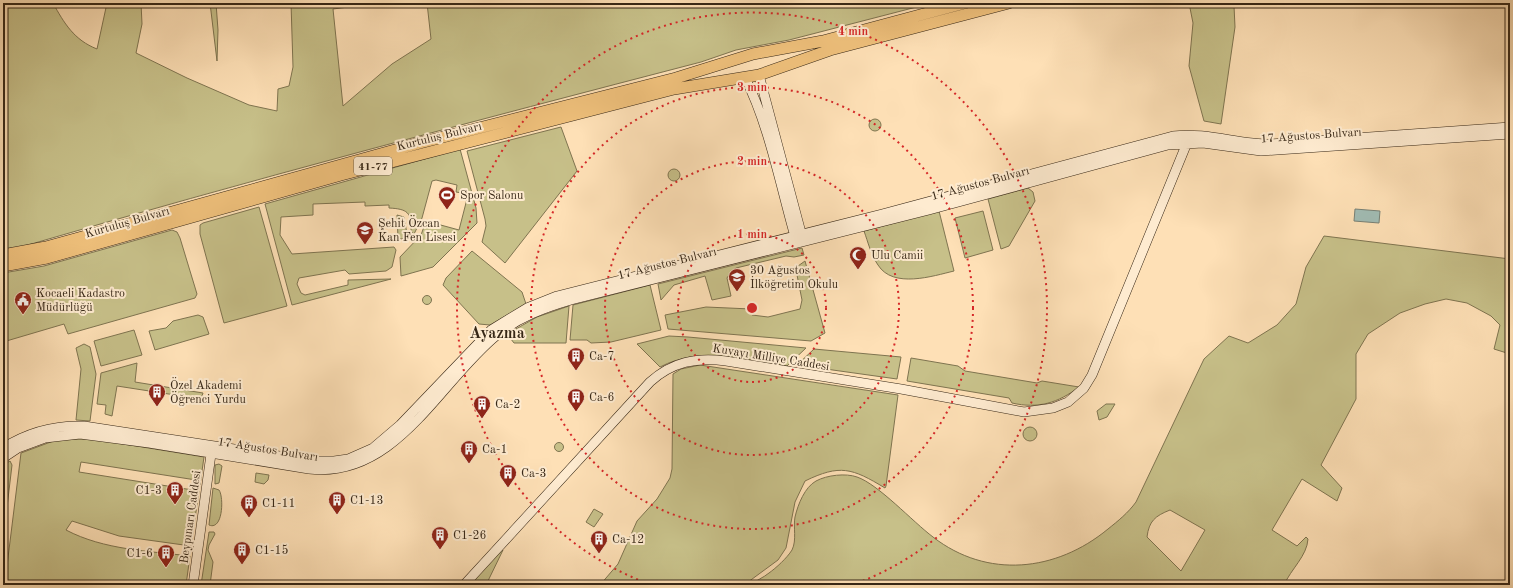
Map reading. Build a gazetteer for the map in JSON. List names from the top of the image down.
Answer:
{
  "streets": {
    "highway": ["Kurtuluş Bulvarı", "41-77"],
    "main road": ["17 Ağustos Bulvarı", "Kuvayı Milliye Caddesi", "Beypınarı Caddesi"]
  },
  "crossings": [
    ["17 Ağustos Bulvarı", "Kuvayı Milliye Caddesi"],
    ["17 Ağustos Bulvarı", "Beypınarı Caddesi"]
  ],
  "districts": ["Ayazma"],
  "places": {
    "sports": ["Spor Salonu"],
    "school or university": ["Şehit Özcan Kan Fen Lisesi", "30 Ağustos İlköğretim Okulu"],
    "mosque": ["Ulu Camii"],
    "public building": ["Kocaeli Kadastro Müdürlüğü"],
    "building": [
      "Ca-7",
      "Özel Akademi Öğrenci Yurdu",
      "Ca-6",
      "Ca-2",
      "Ca-1",
      "Ca-3",
      "C1-3",
      "C1-13",
      "C1-11",
      "C1-26",
      "Ca-12",
      "C1-15",
      "C1-6"
    ]
  },
  "rings": [
    "4 min",
    "3 min",
    "2 min",
    "1 min"
  ]
}
